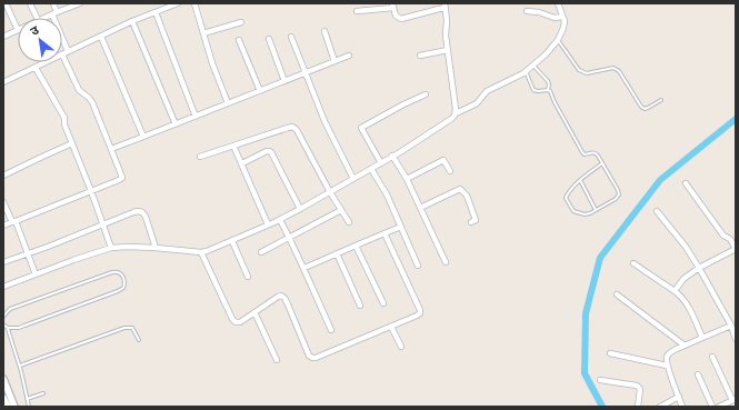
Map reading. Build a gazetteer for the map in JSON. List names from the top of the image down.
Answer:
{
  "north": "top left"
}
